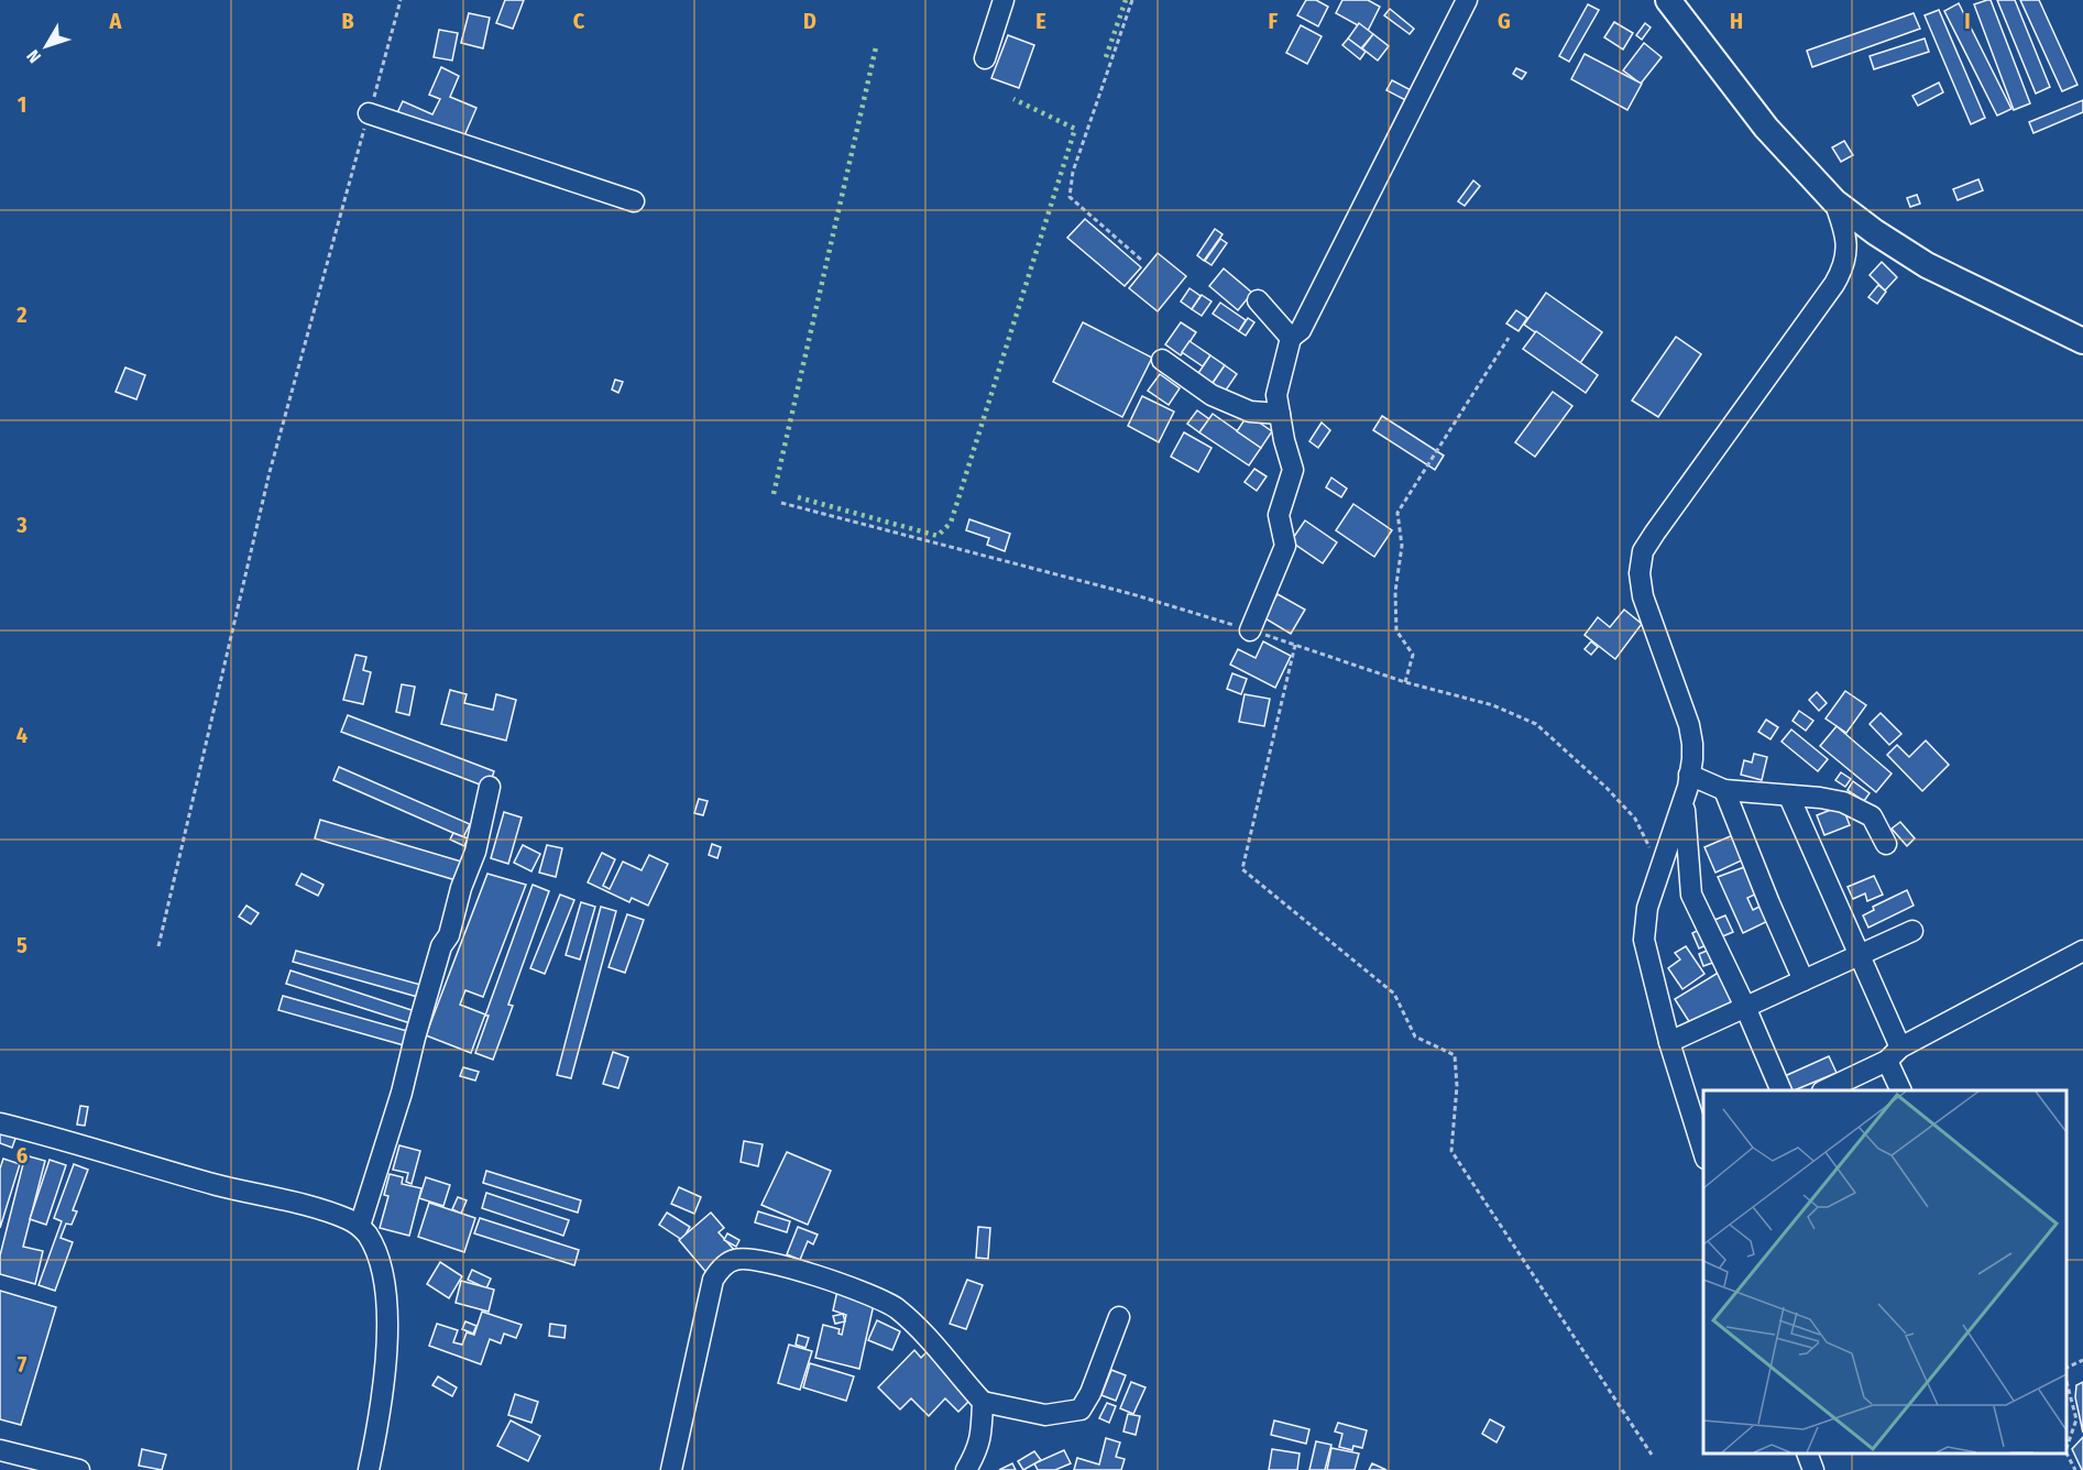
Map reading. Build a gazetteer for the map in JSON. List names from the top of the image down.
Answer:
{
  "north": "bottom left",
  "grid": {
    "columns": [
      "A",
      "B",
      "C",
      "D",
      "E",
      "F",
      "G",
      "H",
      "I"
    ],
    "rows": [
      "1",
      "2",
      "3",
      "4",
      "5",
      "6",
      "7"
    ]
  }
}
